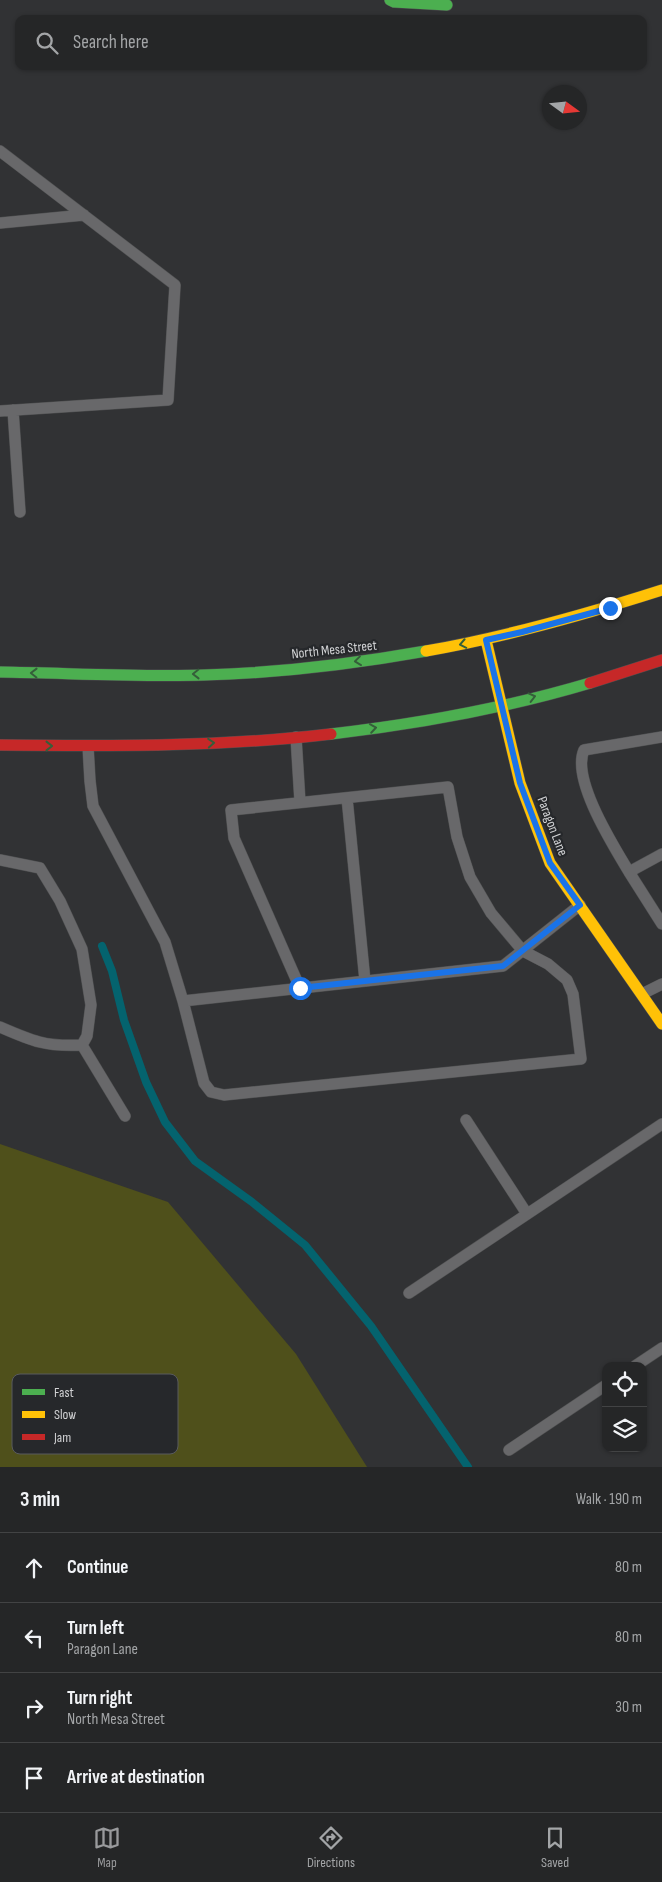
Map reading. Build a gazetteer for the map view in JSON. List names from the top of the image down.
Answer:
{
  "streets": {
    "main road": ["North Mesa Street", "Paragon Lane"]
  },
  "crossings": [
    ["North Mesa Street", "Paragon Lane"]
  ],
  "legend": ["Fast", "Slow", "Jam"],
  "north": "right",
  "page": {
    "search": "Search here",
    "heading": ["3 min", "Walk · 190 m"],
    "list": [
      ["Continue", "80 m"],
      ["Turn left", "Paragon Lane", "80 m"],
      ["Turn right", "North Mesa Street", "30 m"],
      "Arrive at destination"
    ],
    "nav": ["Map", "Directions", "Saved"]
  }
}
